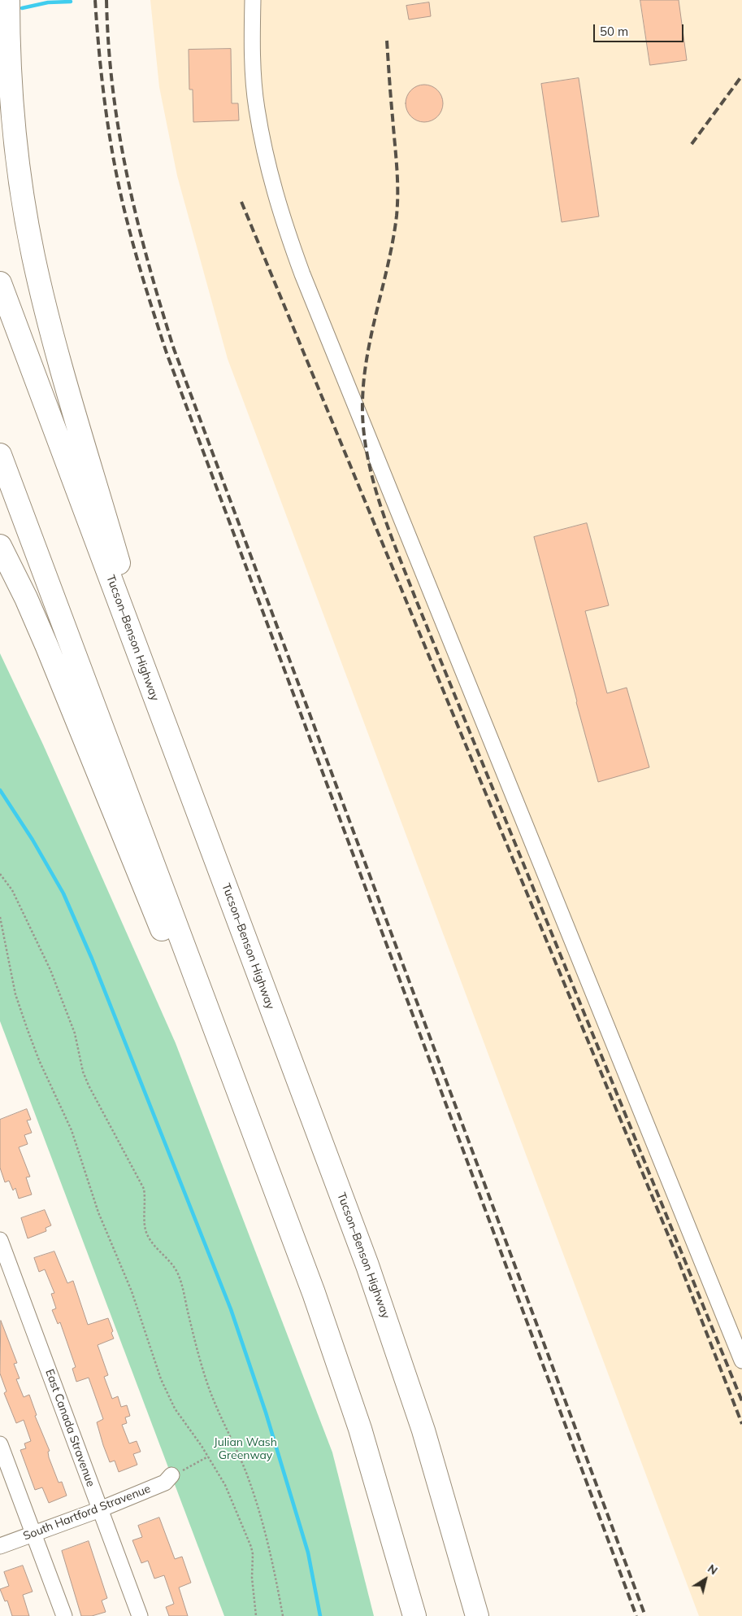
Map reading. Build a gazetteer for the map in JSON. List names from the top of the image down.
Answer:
{
  "streets": {
    "highway": ["Tucson–Benson Highway"],
    "street": ["East Canada Stravenue", "South Hartford Stravenue"]
  },
  "crossings": [
    ["East Canada Stravenue", "South Hartford Stravenue"]
  ],
  "parks": ["Julian Wash Greenway"],
  "scale_bar": "50 m",
  "north": "top right"
}
